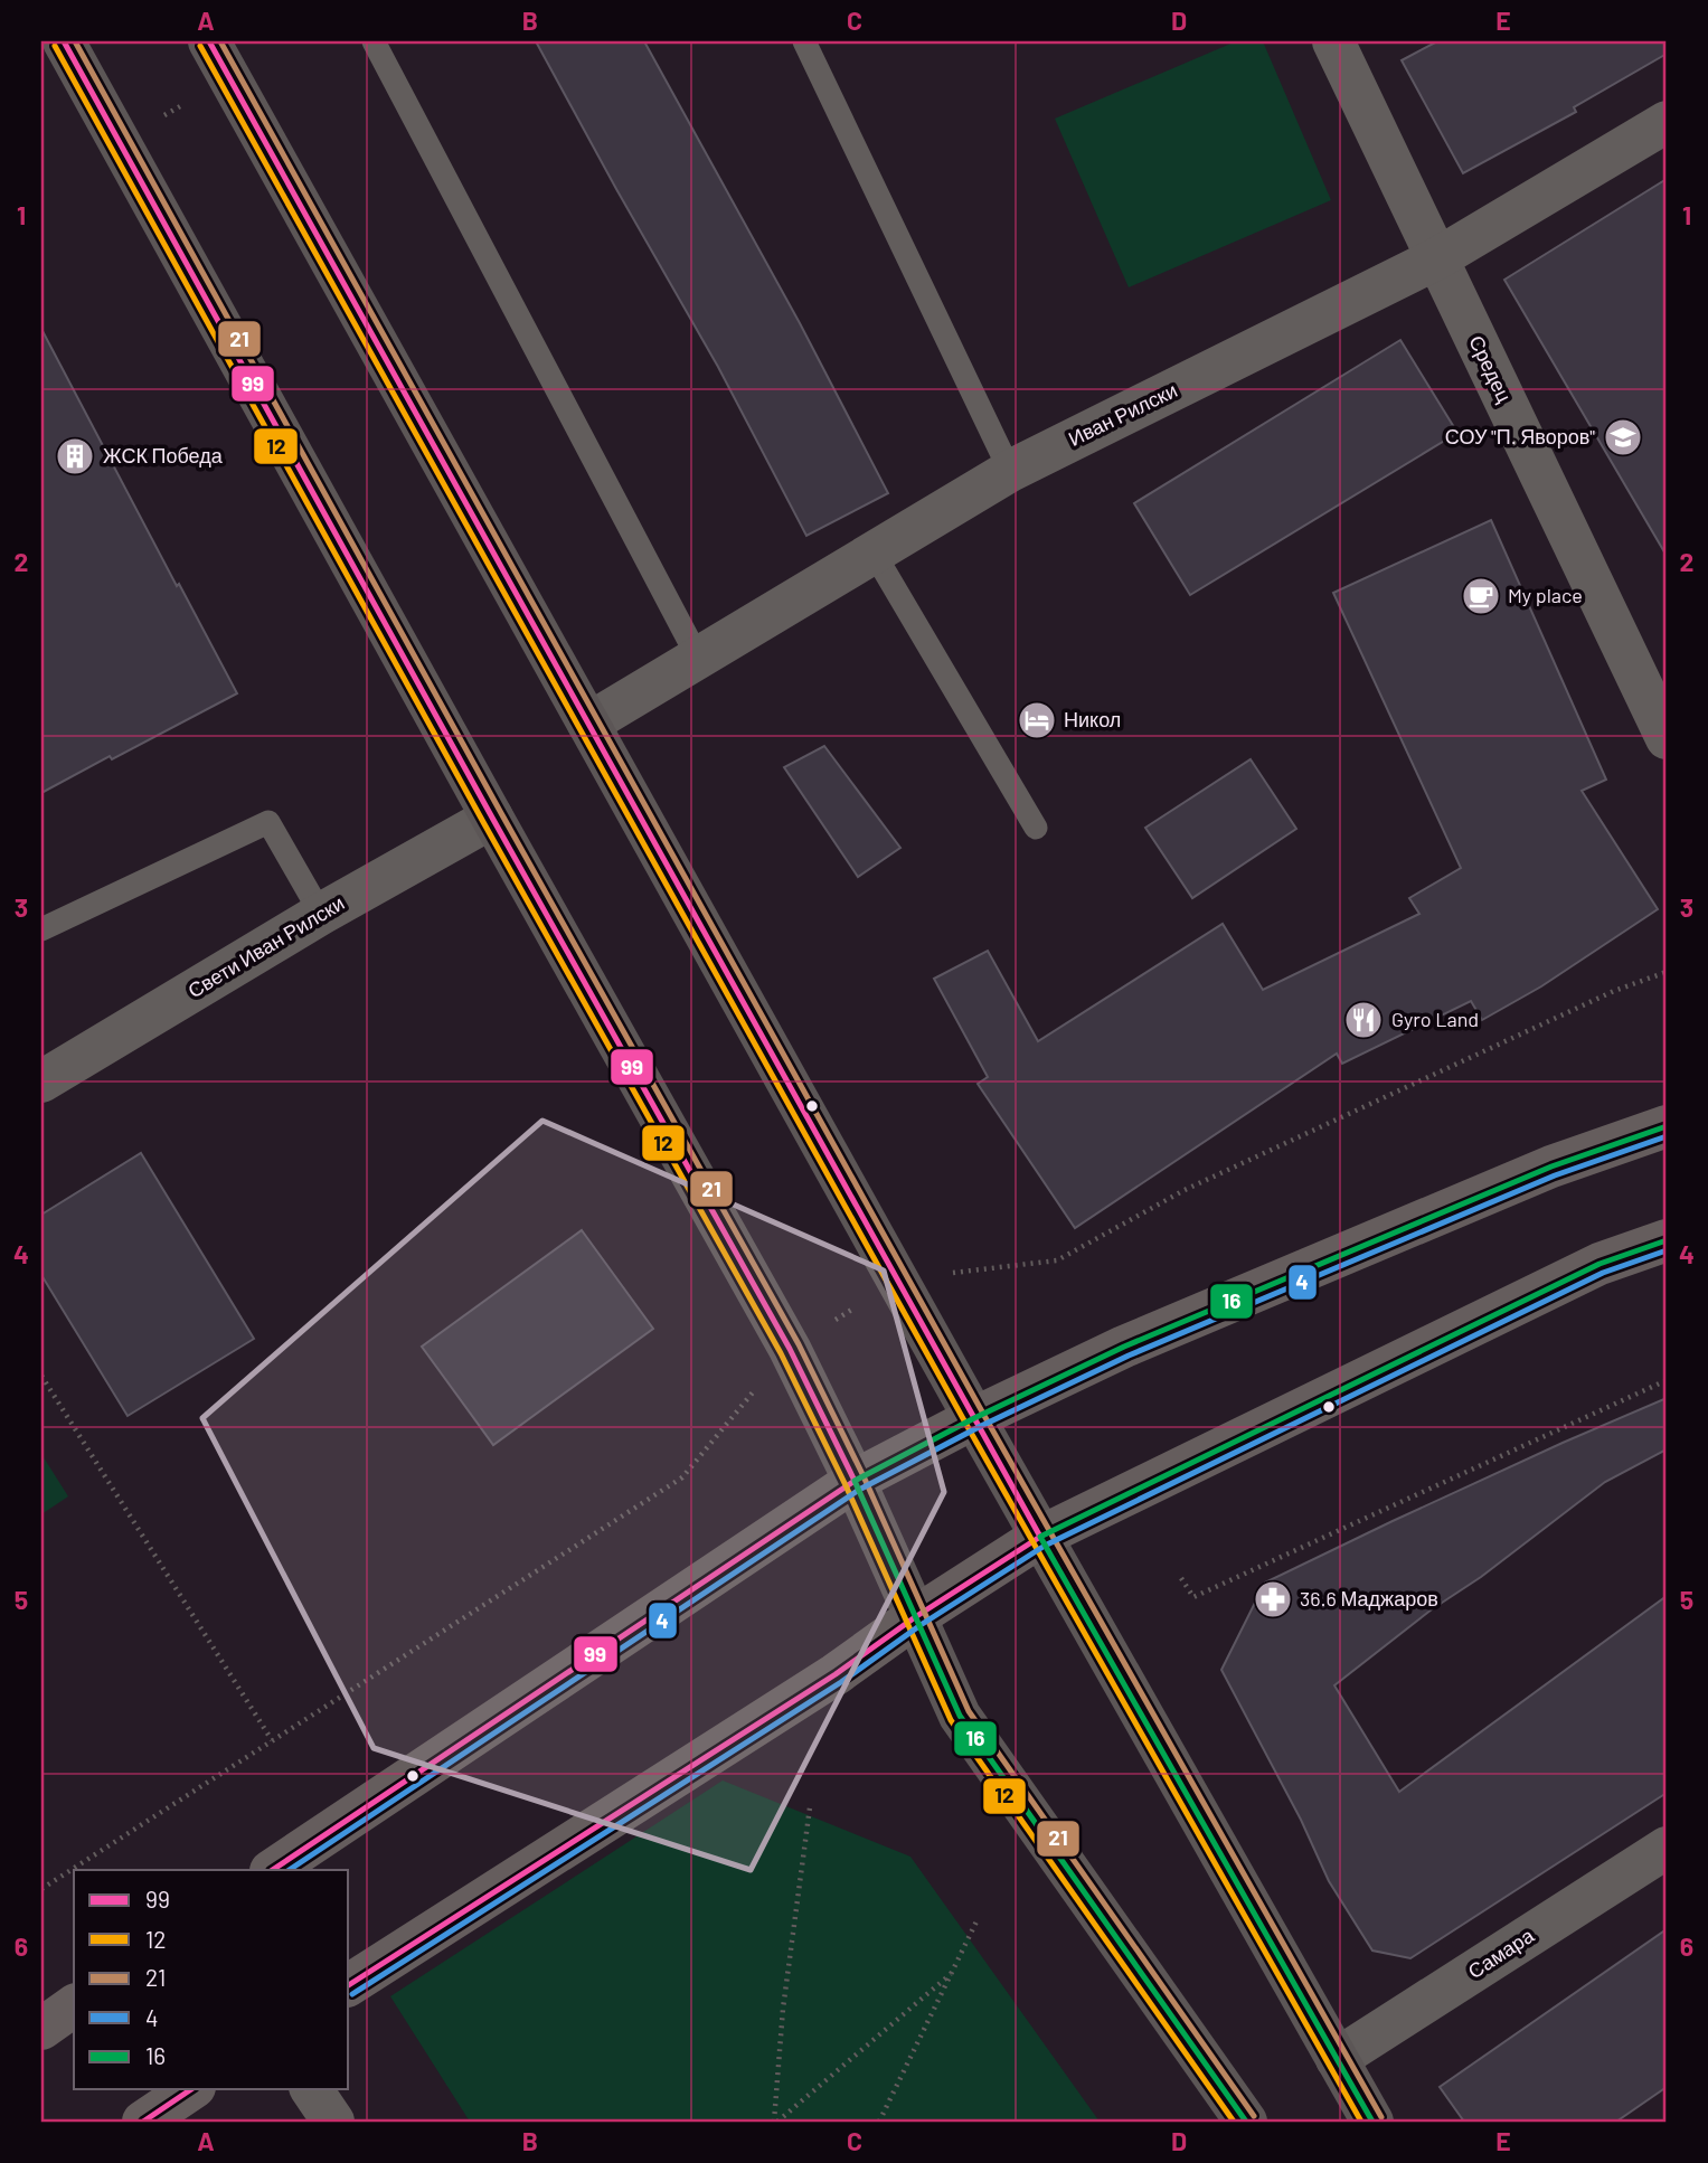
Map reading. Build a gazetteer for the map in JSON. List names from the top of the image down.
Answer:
{
  "streets": {
    "street": [
      "Средец",
      "Иван Рилски",
      "Свети Иван Рилски",
      "Самара"
    ]
  },
  "crossings": [
    ["Средец", "Иван Рилски"]
  ],
  "places": {
    "school or university": ["СОУ \"П. Яворов\""],
    "building": ["ЖСК Победа"],
    "cafe": ["My place"],
    "hotel": ["Никол"],
    "restaurant": ["Gyro Land"],
    "pharmacy": ["36.6 Маджаров"]
  },
  "lines": [
    "transit line 99",
    "transit line 21",
    "transit line 12",
    "transit line 16",
    "transit line 4"
  ],
  "legend": [
    "99",
    "12",
    "21",
    "4",
    "16"
  ],
  "grid": {
    "columns": [
      "A",
      "B",
      "C",
      "D",
      "E"
    ],
    "rows": [
      "1",
      "2",
      "3",
      "4",
      "5",
      "6"
    ]
  }
}
